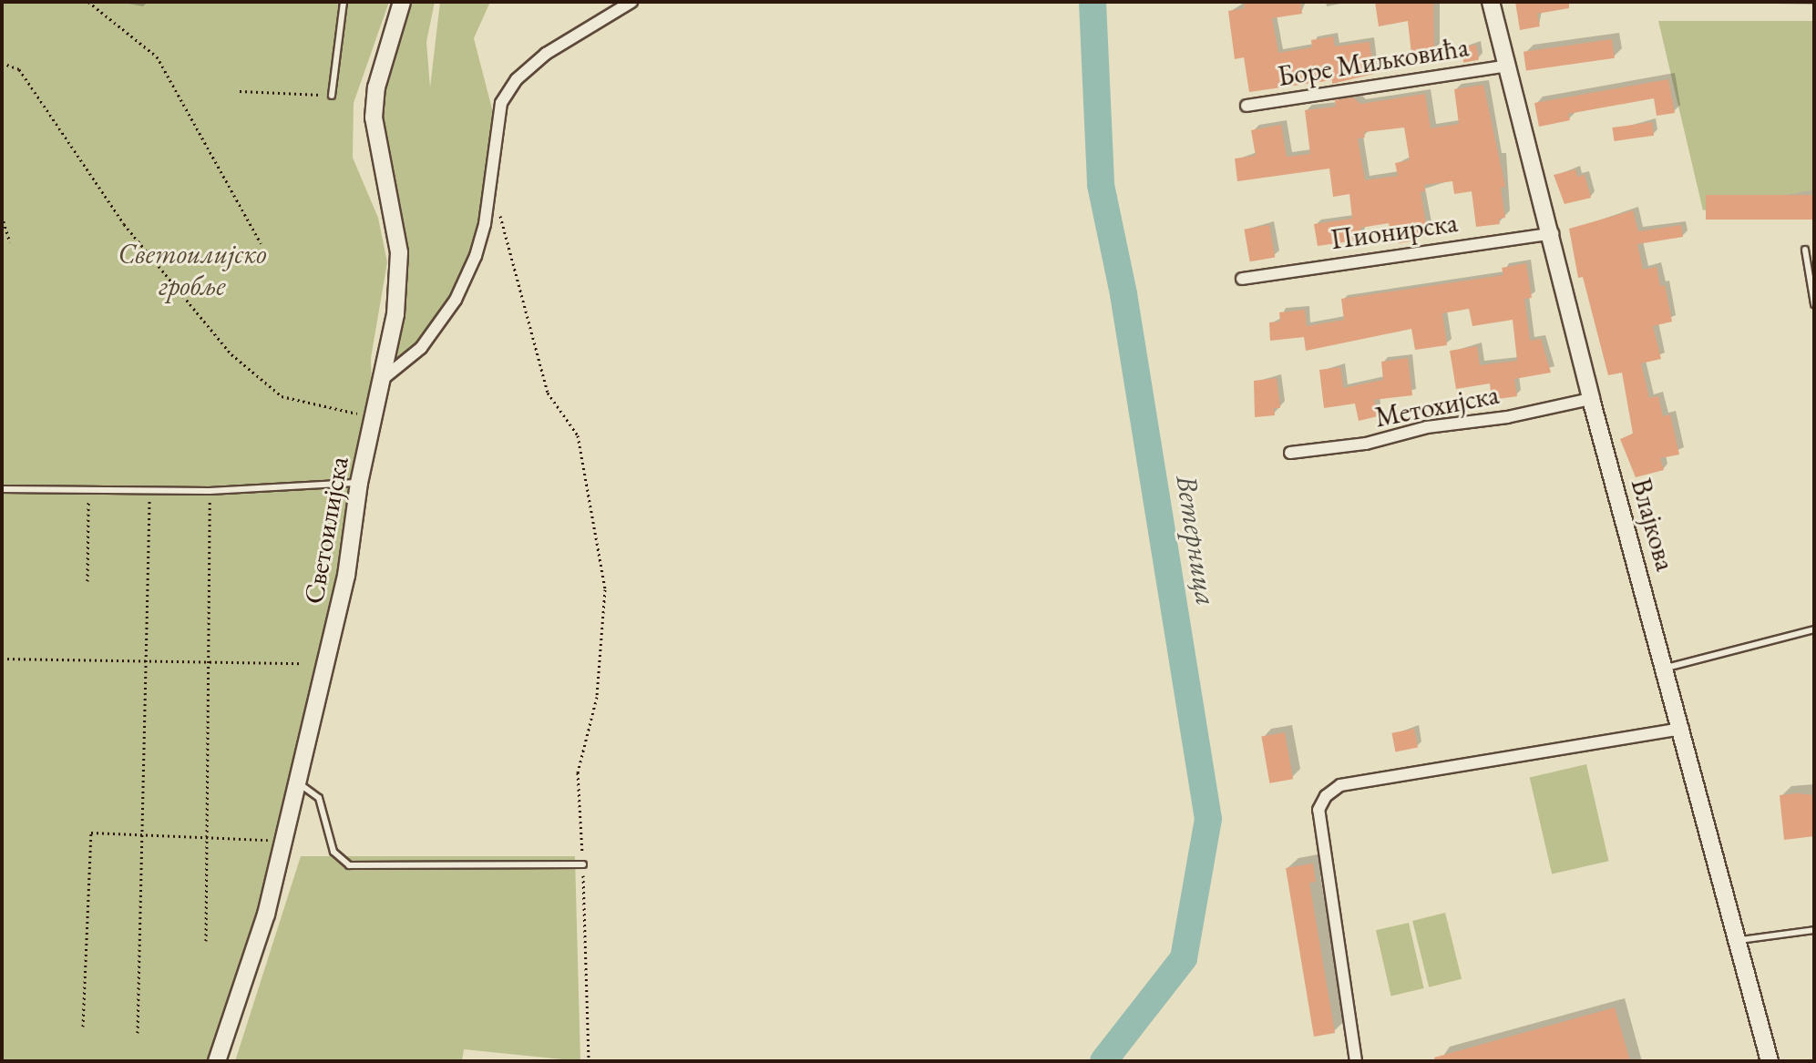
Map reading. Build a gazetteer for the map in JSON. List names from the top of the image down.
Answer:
{
  "streets": {
    "main road": ["Влајкова", "Светоилијска"],
    "street": ["Боре Миљковића", "Пионирска", "Метохијска"]
  },
  "crossings": [
    ["Боре Миљковића", "Влајкова"],
    ["Пионирска", "Влајкова"],
    ["Метохијска", "Влајкова"]
  ],
  "water": ["Ветерница"],
  "parks": ["Светоилијско гробље"]
}
